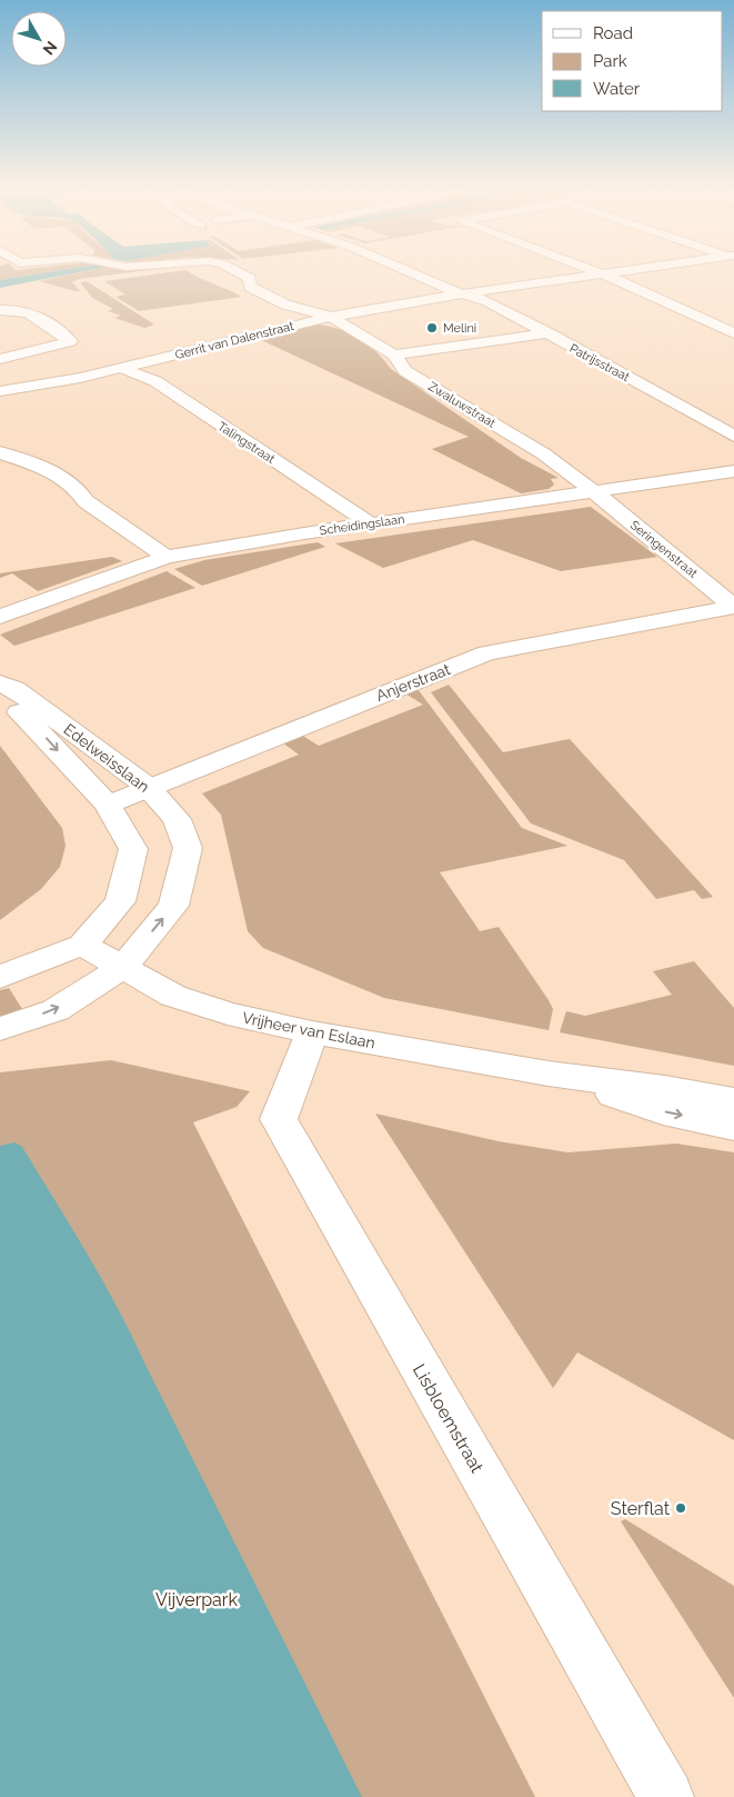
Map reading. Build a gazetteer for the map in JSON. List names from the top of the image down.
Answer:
{
  "streets": {
    "street": [
      "Gerrit van Dalenstraat",
      "Patrijsstraat",
      "Zwaluwstraat",
      "Talingstraat",
      "Scheidingslaan",
      "Seringenstraat",
      "Anjerstraat",
      "Edelweisslaan",
      "Vrijheer van Eslaan",
      "Lisbloemstraat"
    ]
  },
  "crossings": [
    ["Gerrit van Dalenstraat", "Patrijsstraat"],
    ["Gerrit van Dalenstraat", "Zwaluwstraat"],
    ["Gerrit van Dalenstraat", "Talingstraat"],
    ["Zwaluwstraat", "Scheidingslaan"],
    ["Zwaluwstraat", "Seringenstraat"],
    ["Talingstraat", "Scheidingslaan"],
    ["Scheidingslaan", "Seringenstraat"],
    ["Seringenstraat", "Anjerstraat"],
    ["Anjerstraat", "Edelweisslaan"],
    ["Edelweisslaan", "Vrijheer van Eslaan"],
    ["Vrijheer van Eslaan", "Lisbloemstraat"]
  ],
  "parks": ["Vijverpark"],
  "places": ["Melini", "Sterflat"],
  "legend": ["Road", "Park", "Water"],
  "north": "bottom right"
}
